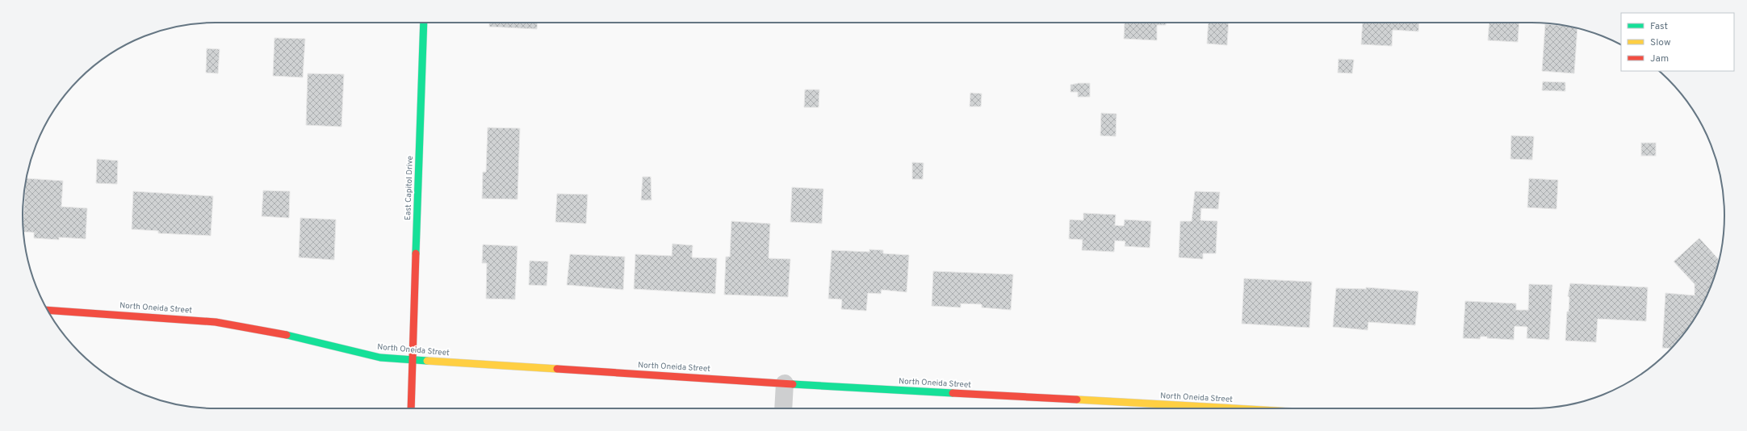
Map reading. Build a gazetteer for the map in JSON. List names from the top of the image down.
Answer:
{
  "streets": {
    "street": ["East Capitol Drive", "North Oneida Street"]
  },
  "crossings": [
    ["East Capitol Drive", "North Oneida Street"]
  ],
  "legend": ["Fast", "Slow", "Jam"]
}
